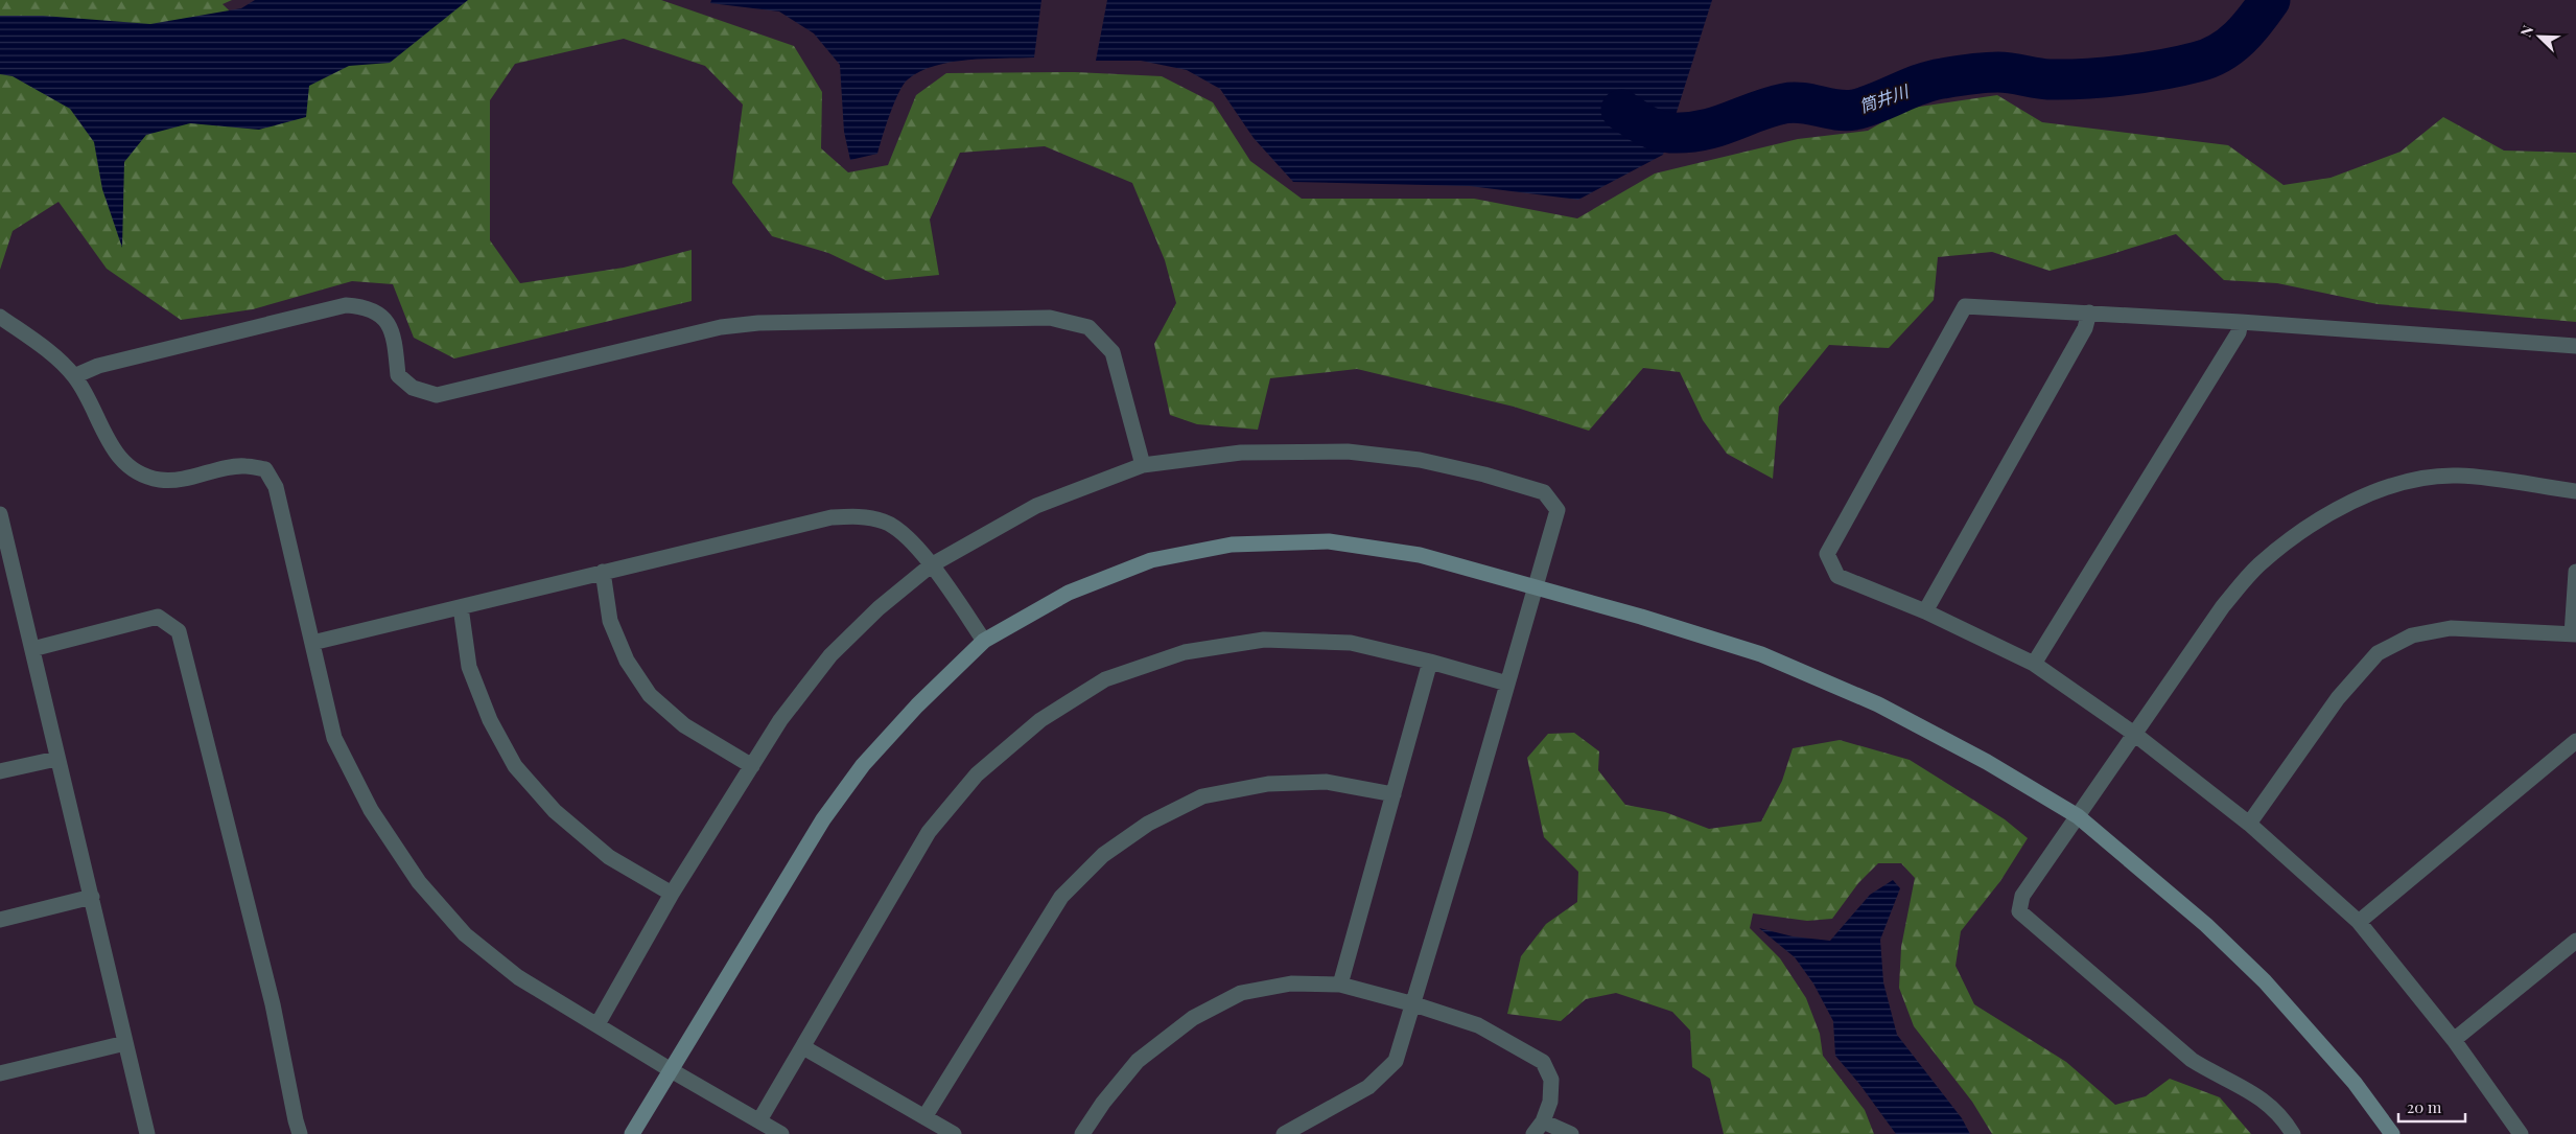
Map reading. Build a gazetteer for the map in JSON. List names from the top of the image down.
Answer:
{
  "water": ["筒井川"],
  "scale_bar": "20 m",
  "north": "top left"
}
